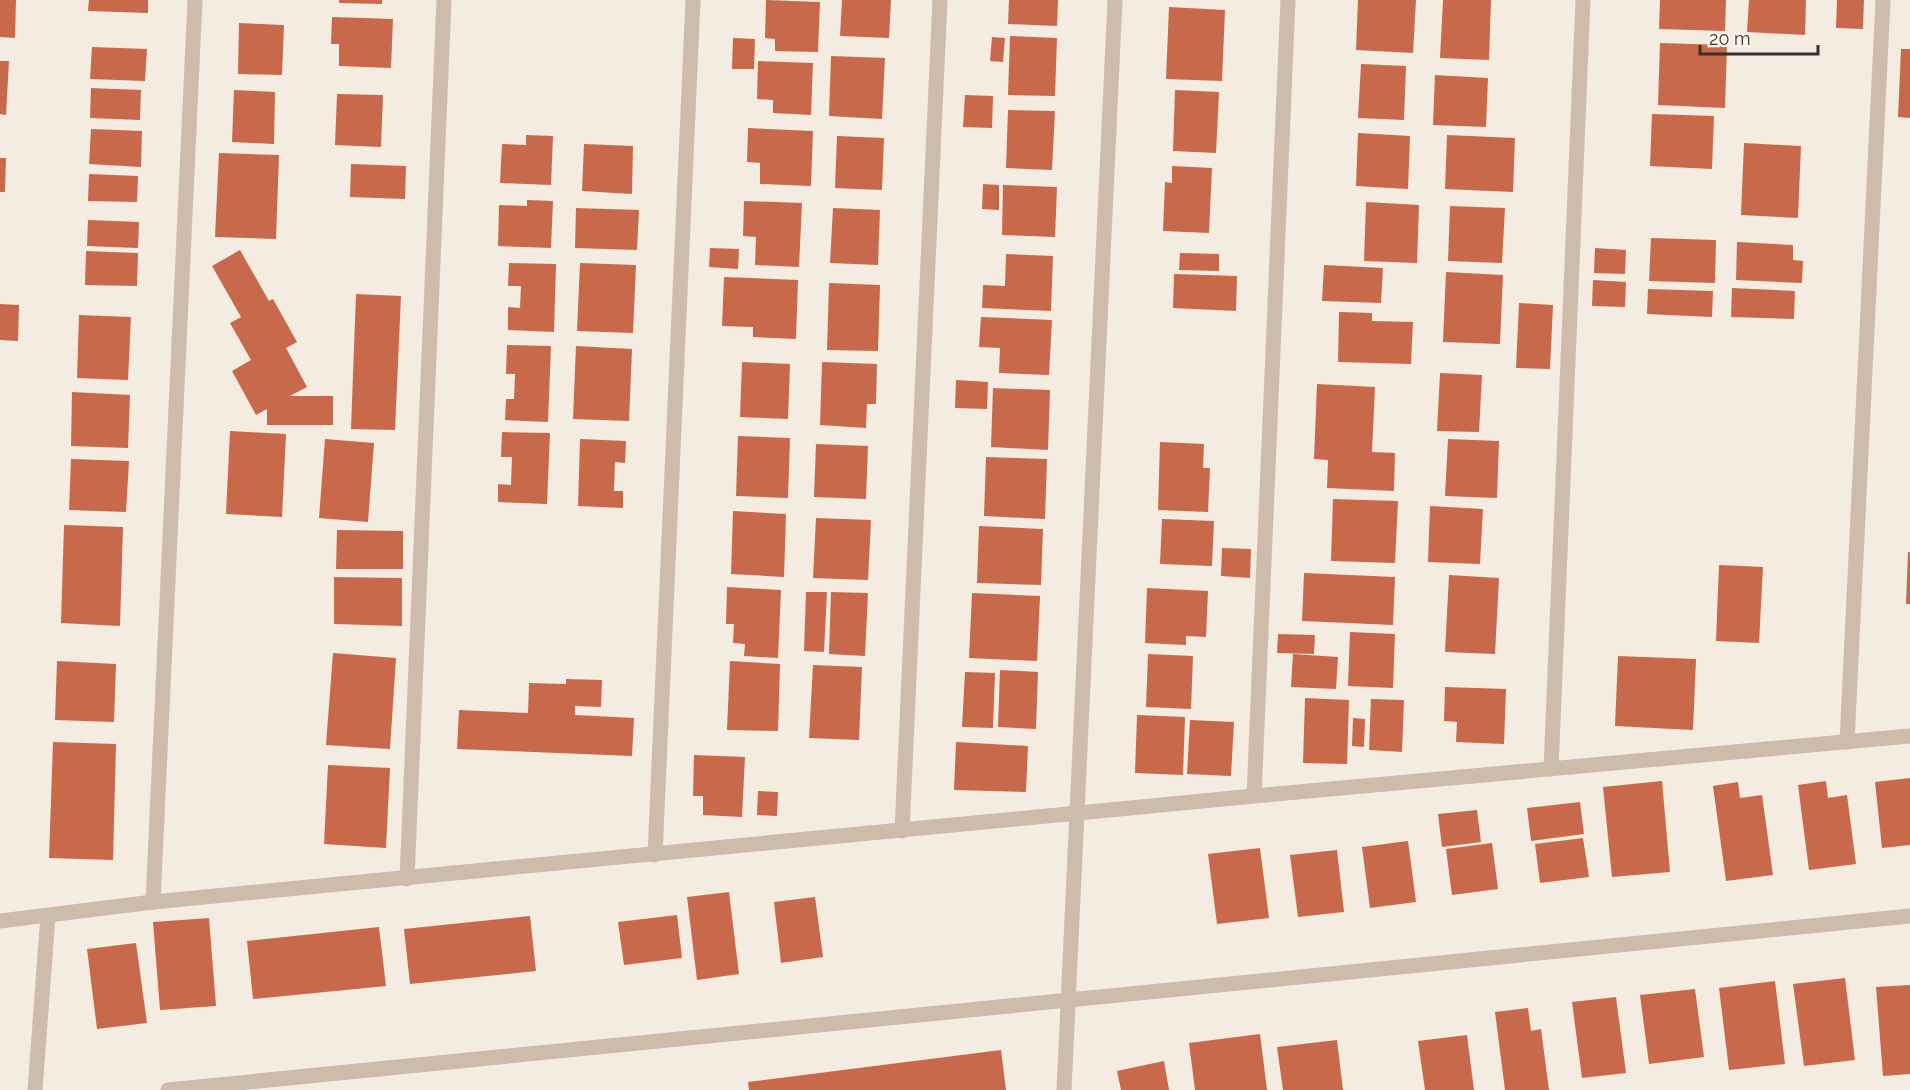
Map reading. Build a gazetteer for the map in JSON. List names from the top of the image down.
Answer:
{
  "scale_bar": "20 m"
}
